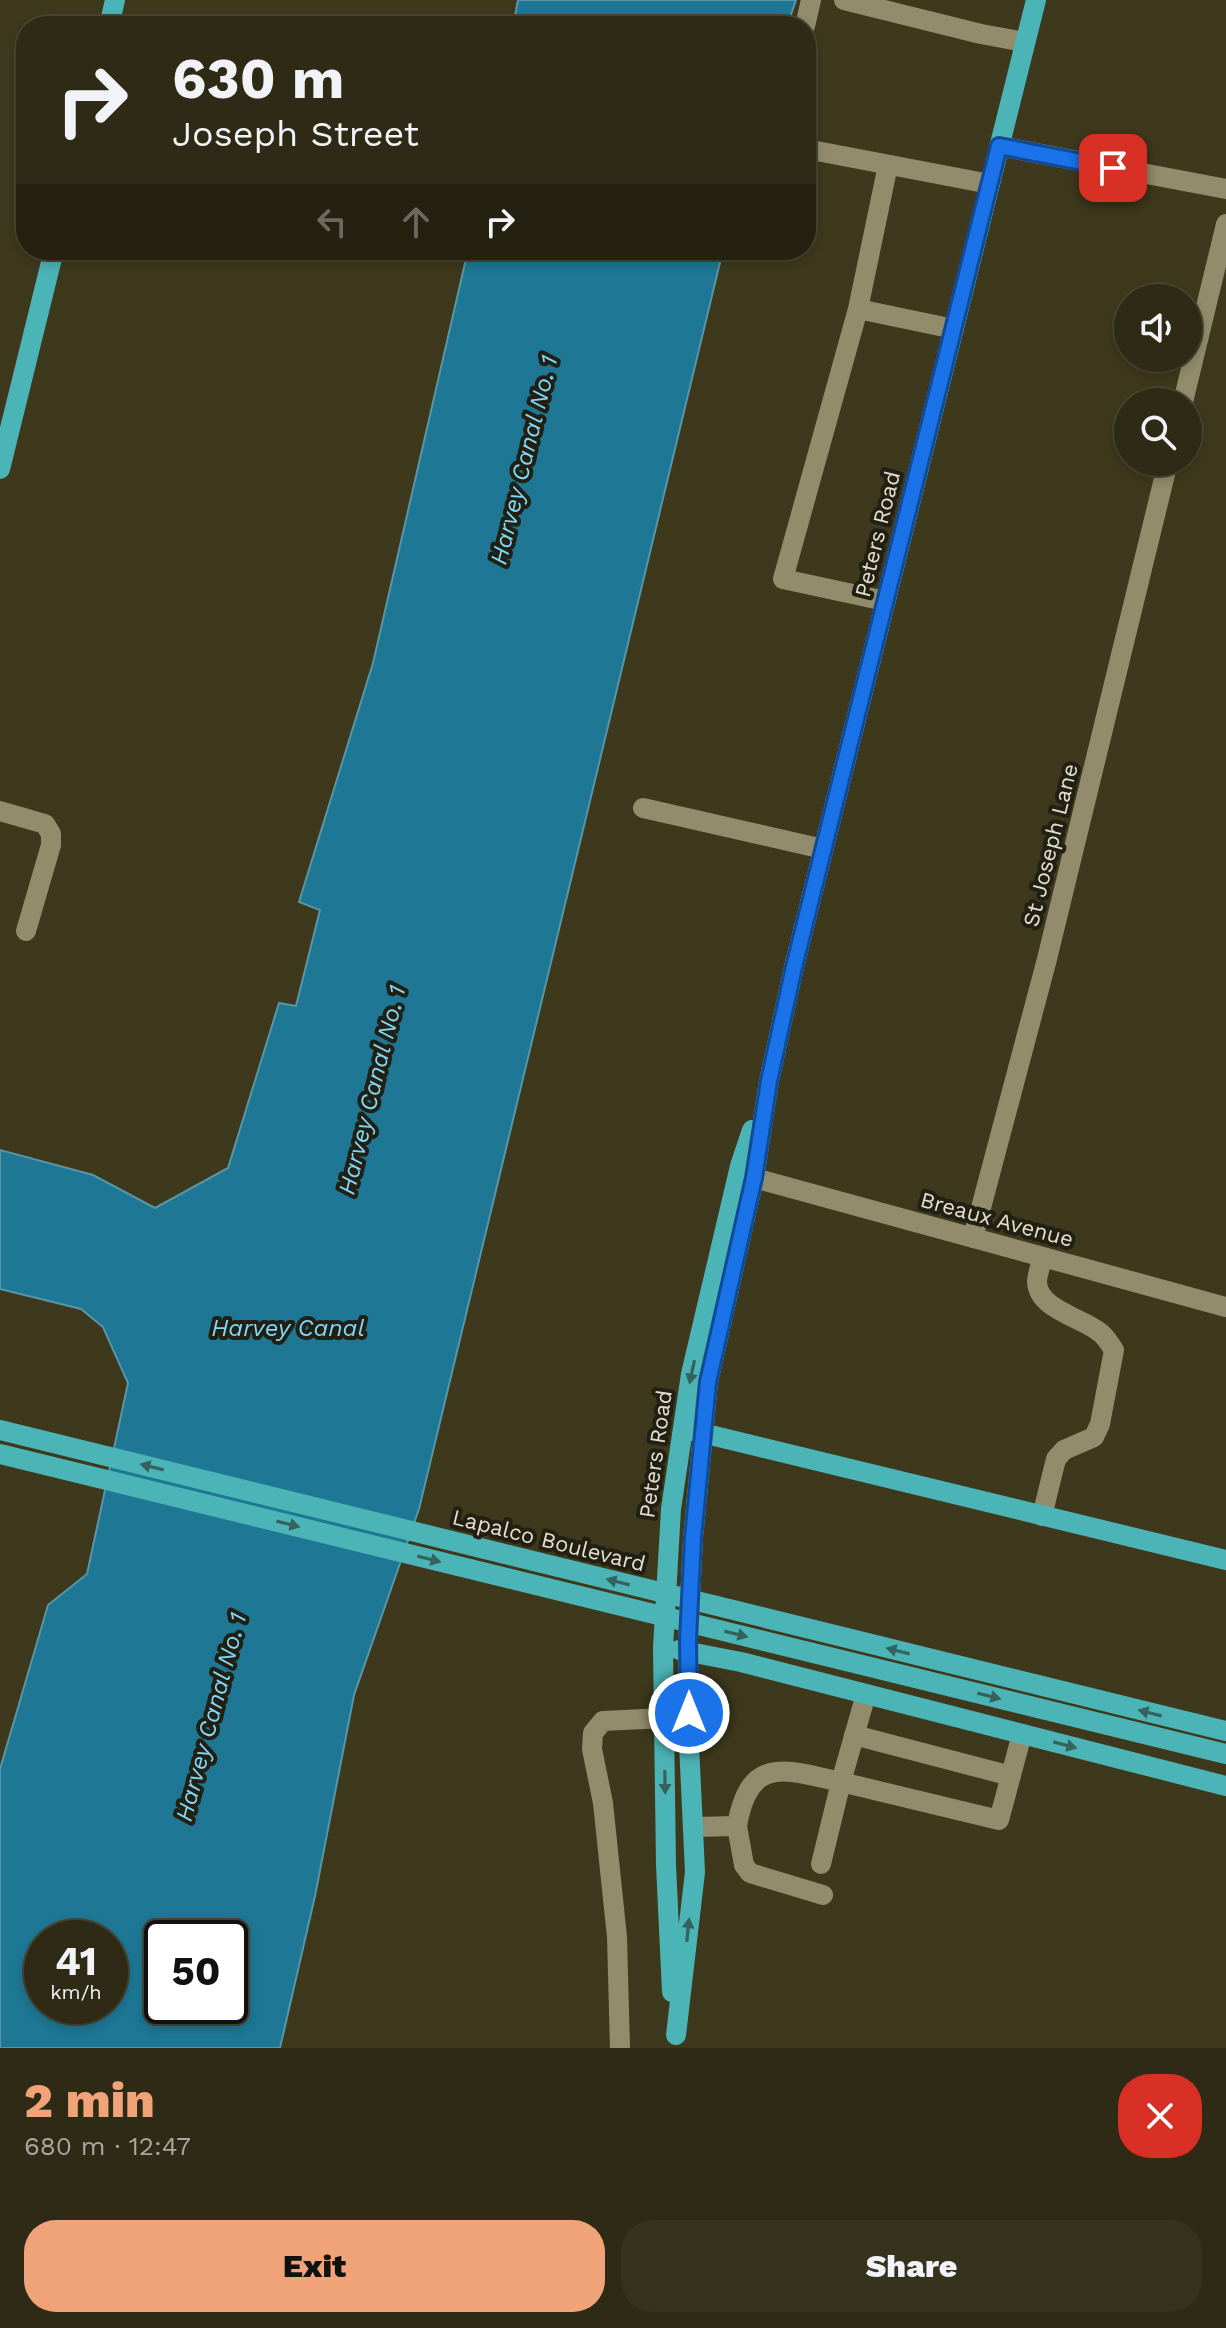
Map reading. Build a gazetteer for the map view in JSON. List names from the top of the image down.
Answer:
{
  "streets": {
    "main road": ["Peters Road", "Lapalco Boulevard"],
    "street": ["St Joseph Lane", "Breaux Avenue"]
  },
  "crossings": [
    ["Peters Road", "Breaux Avenue"],
    ["St Joseph Lane", "Breaux Avenue"]
  ],
  "water": ["Harvey Canal No. 1", "Harvey Canal"],
  "page": {
    "turn": ["630 m", "Joseph Street"],
    "speed": "41 km/h",
    "limit": "50",
    "heading": ["2 min", "680 m · 12:47"],
    "buttons": ["Exit", "Share"]
  }
}
